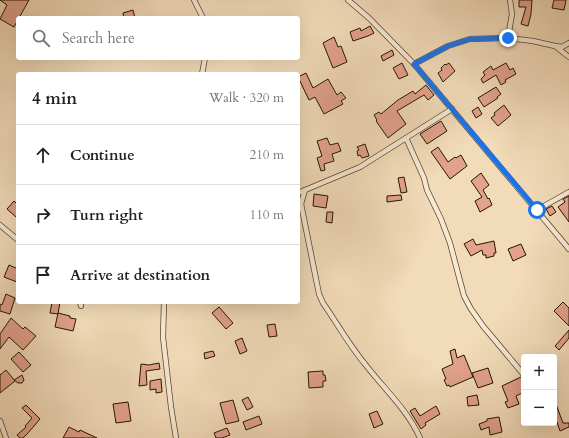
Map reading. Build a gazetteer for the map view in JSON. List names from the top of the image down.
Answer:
{
  "page": {
    "search": "Search here",
    "heading": ["4 min", "Walk · 320 m"],
    "list": [
      ["Continue", "210 m"],
      ["Turn right", "110 m"],
      "Arrive at destination"
    ],
    "map_buttons": ["+", "−"]
  }
}
